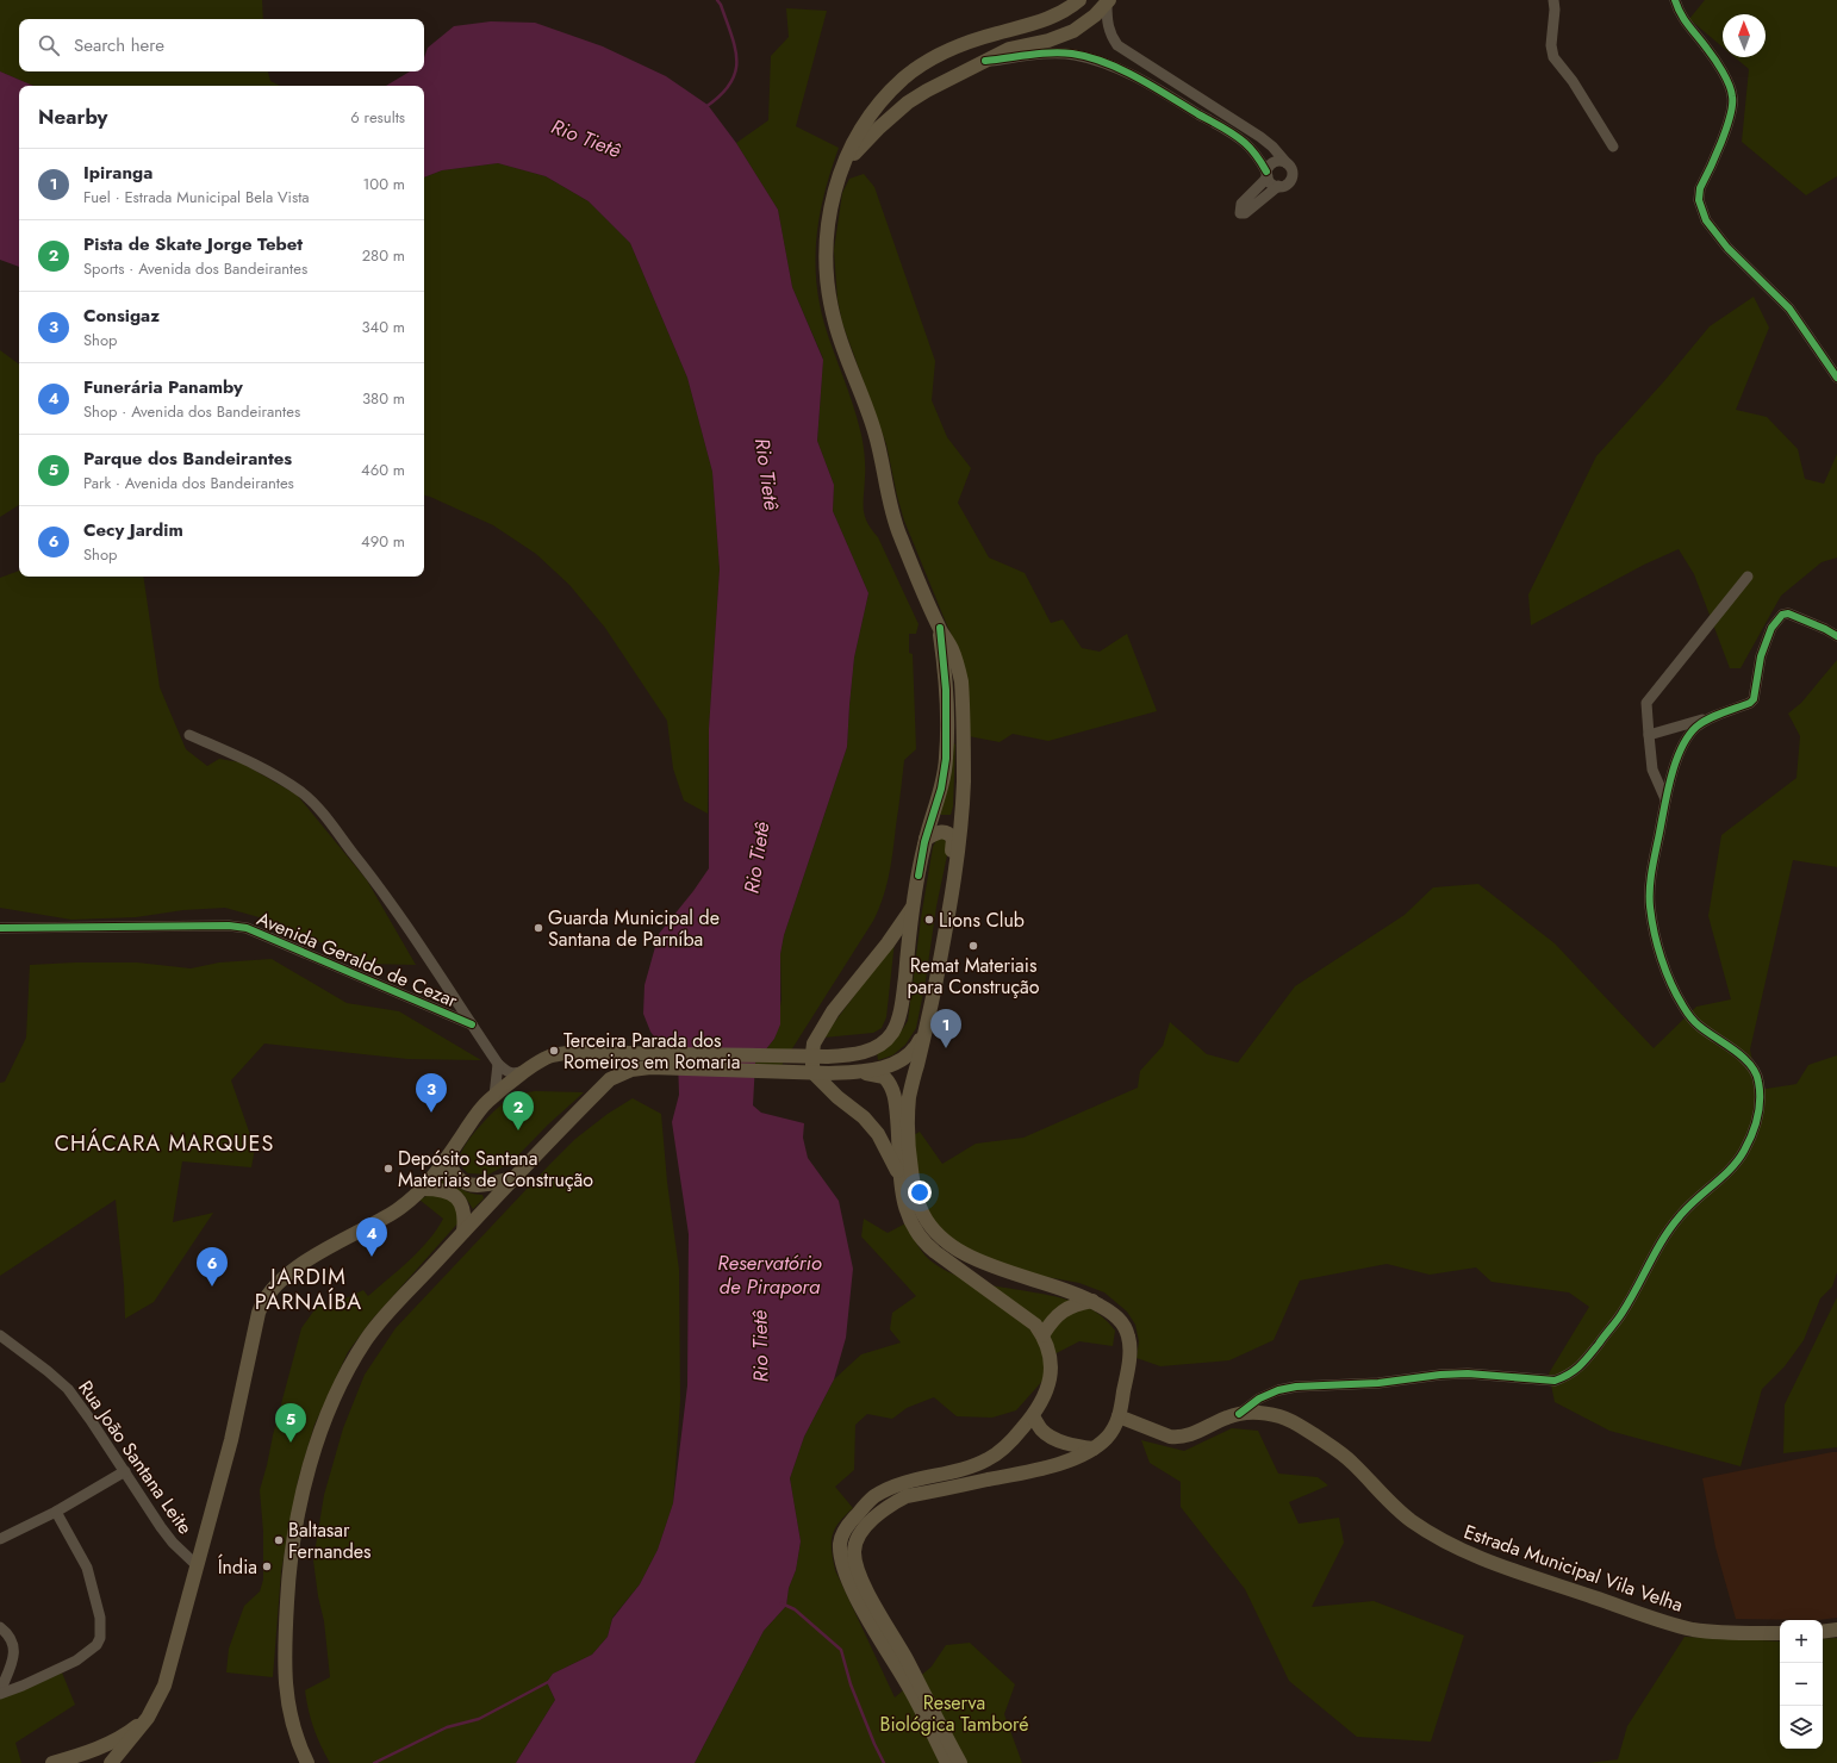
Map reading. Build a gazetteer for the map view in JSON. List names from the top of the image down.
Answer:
{
  "streets": {
    "main road": ["Estrada Municipal Vila Velha"],
    "street": ["Avenida Geraldo de Cezar", "Rua João Santana Leite"]
  },
  "districts": ["CHÁCARA MARQUES", "JARDIM PARNAÍBA"],
  "water": ["Rio Tietê", "Reservatório de Pirapora"],
  "parks": ["Reserva Biológica Tamboré"],
  "places": [
    "Lions Club",
    "Guarda Municipal de Santana de Parníba",
    "Remat Materiais para Construção",
    "Terceira Parada dos Romeiros em Romaria",
    "Depósito Santana Materiais de Construção",
    "Baltasar Fernandes",
    "Índia"
  ],
  "north": "top",
  "page": {
    "search": "Search here",
    "heading": ["Nearby", "6 results"],
    "list": [
      {
        "mark": "1",
        "name": "Ipiranga",
        "note": "Fuel · Estrada Municipal Bela Vista",
        "value": "100 m"
      },
      {
        "mark": "2",
        "name": "Pista de Skate Jorge Tebet",
        "note": "Sports · Avenida dos Bandeirantes",
        "value": "280 m"
      },
      {
        "mark": "3",
        "name": "Consigaz",
        "note": "Shop",
        "value": "340 m"
      },
      {
        "mark": "4",
        "name": "Funerária Panamby",
        "note": "Shop · Avenida dos Bandeirantes",
        "value": "380 m"
      },
      {
        "mark": "5",
        "name": "Parque dos Bandeirantes",
        "note": "Park · Avenida dos Bandeirantes",
        "value": "460 m"
      },
      {
        "mark": "6",
        "name": "Cecy Jardim",
        "note": "Shop",
        "value": "490 m"
      }
    ],
    "pins": [
      "1",
      "3",
      "2",
      "4",
      "6",
      "5"
    ],
    "map_buttons": ["+", "−"]
  }
}
